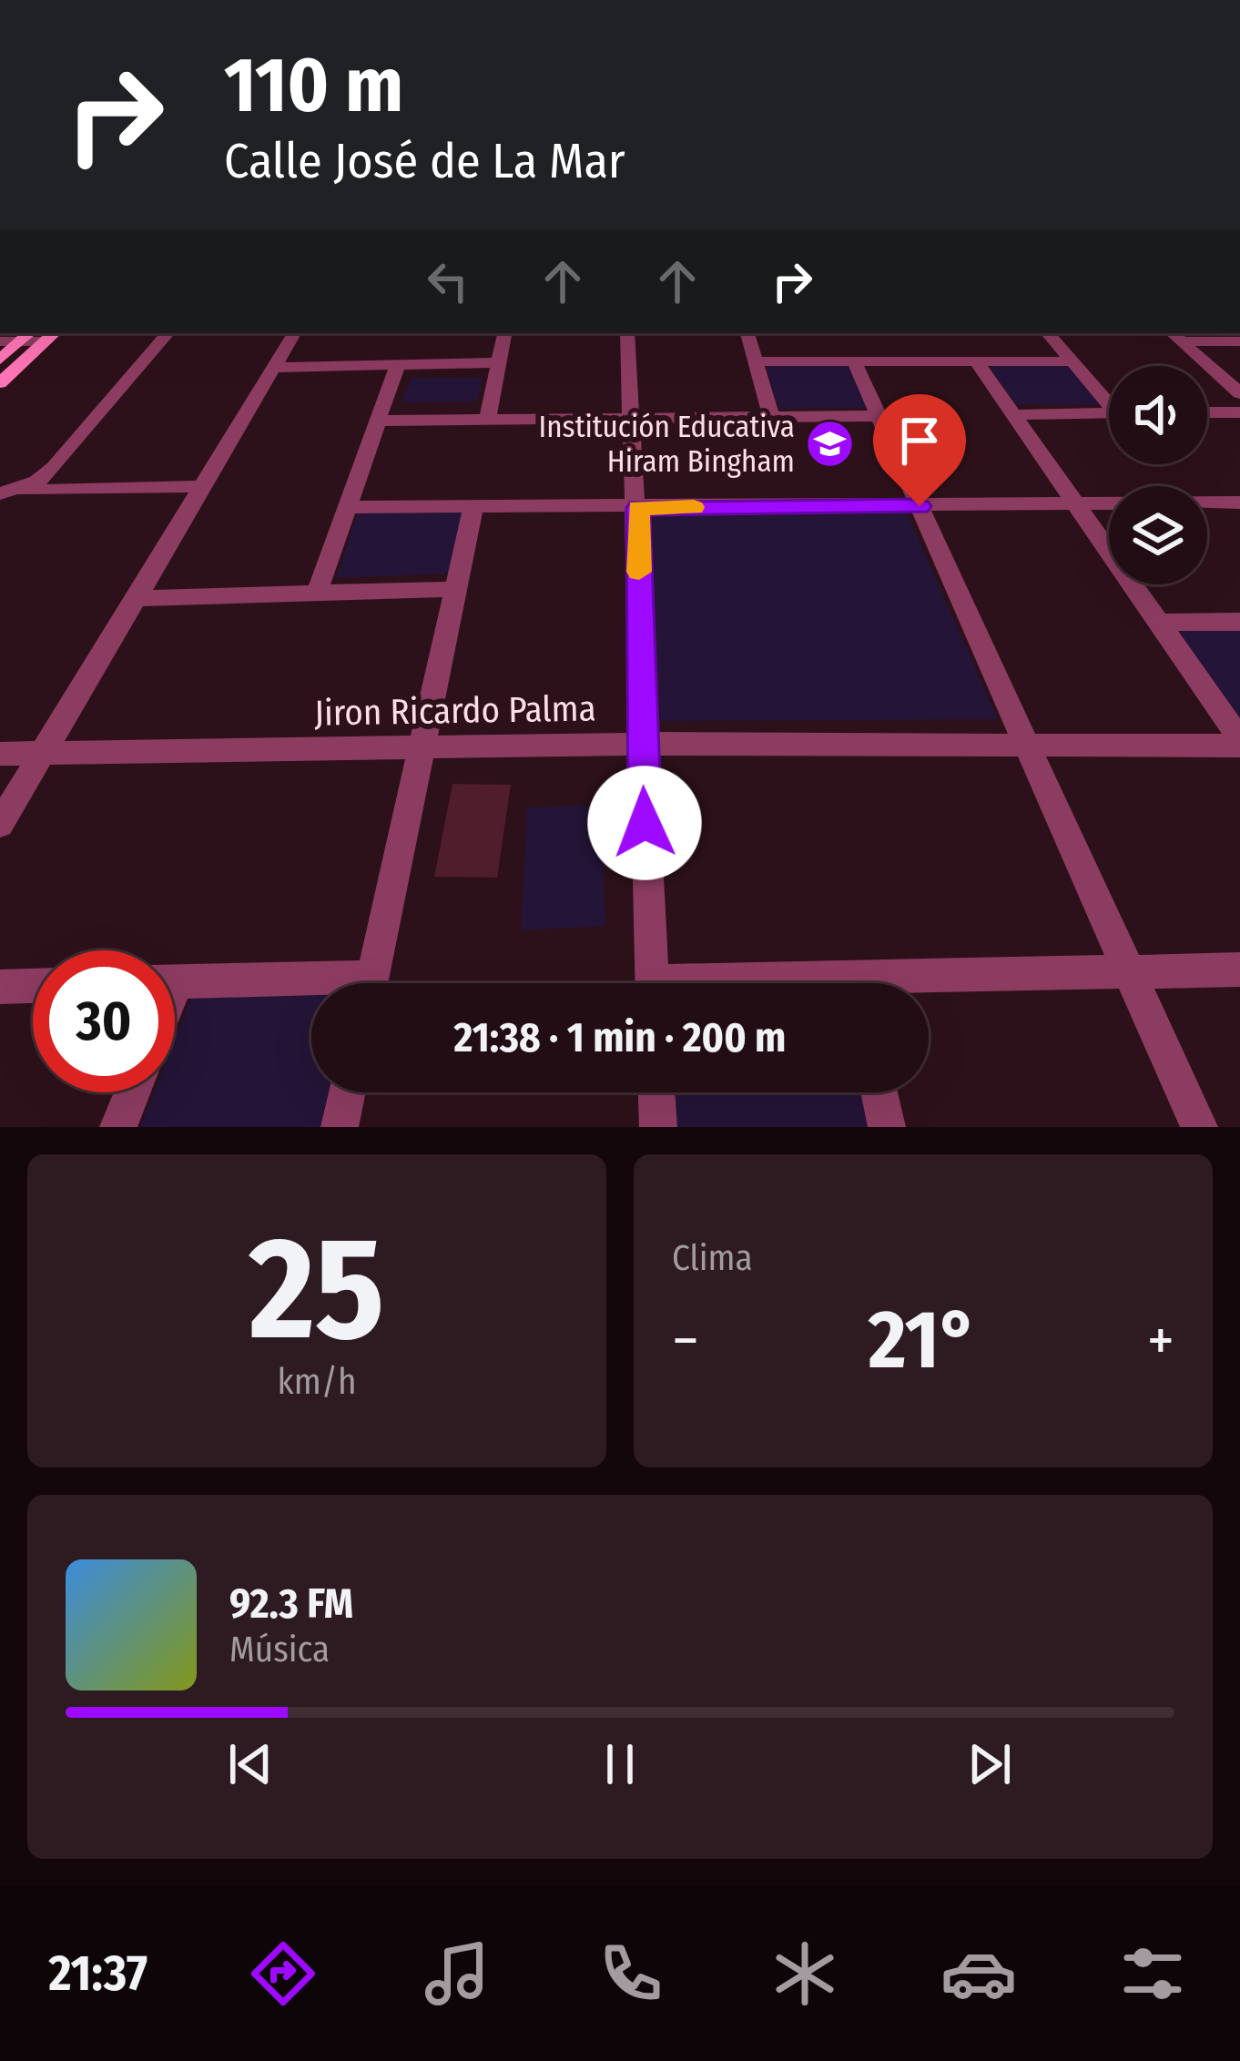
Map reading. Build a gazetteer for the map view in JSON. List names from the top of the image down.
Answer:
{
  "streets": {
    "street": ["Jiron Ricardo Palma"]
  },
  "places": {
    "school or university": ["Institución Educativa Hiram Bingham"]
  },
  "page": {
    "turn": ["110 m", "Calle José de La Mar"],
    "limit": "30",
    "trip": "21:38 · 1 min · 200 m",
    "tile": [
      ["25", "km/h"],
      "Clima"
    ],
    "heat": ["−", "21°", "+"],
    "song": ["92.3 FM", "Música"],
    "tabs": "21:37"
  }
}
